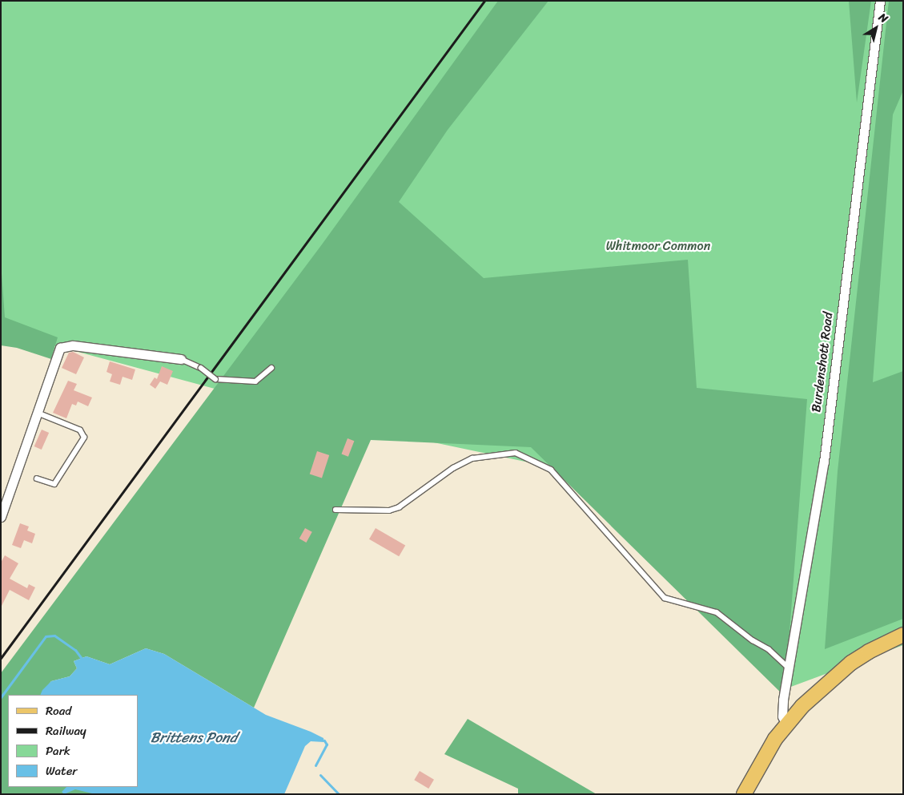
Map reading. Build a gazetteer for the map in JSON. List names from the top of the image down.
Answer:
{
  "streets": {
    "street": ["Burdenshott Road"]
  },
  "water": ["Brittens Pond"],
  "parks": ["Whitmoor Common"],
  "legend": [
    "Road",
    "Railway",
    "Park",
    "Water"
  ],
  "north": "top right"
}
